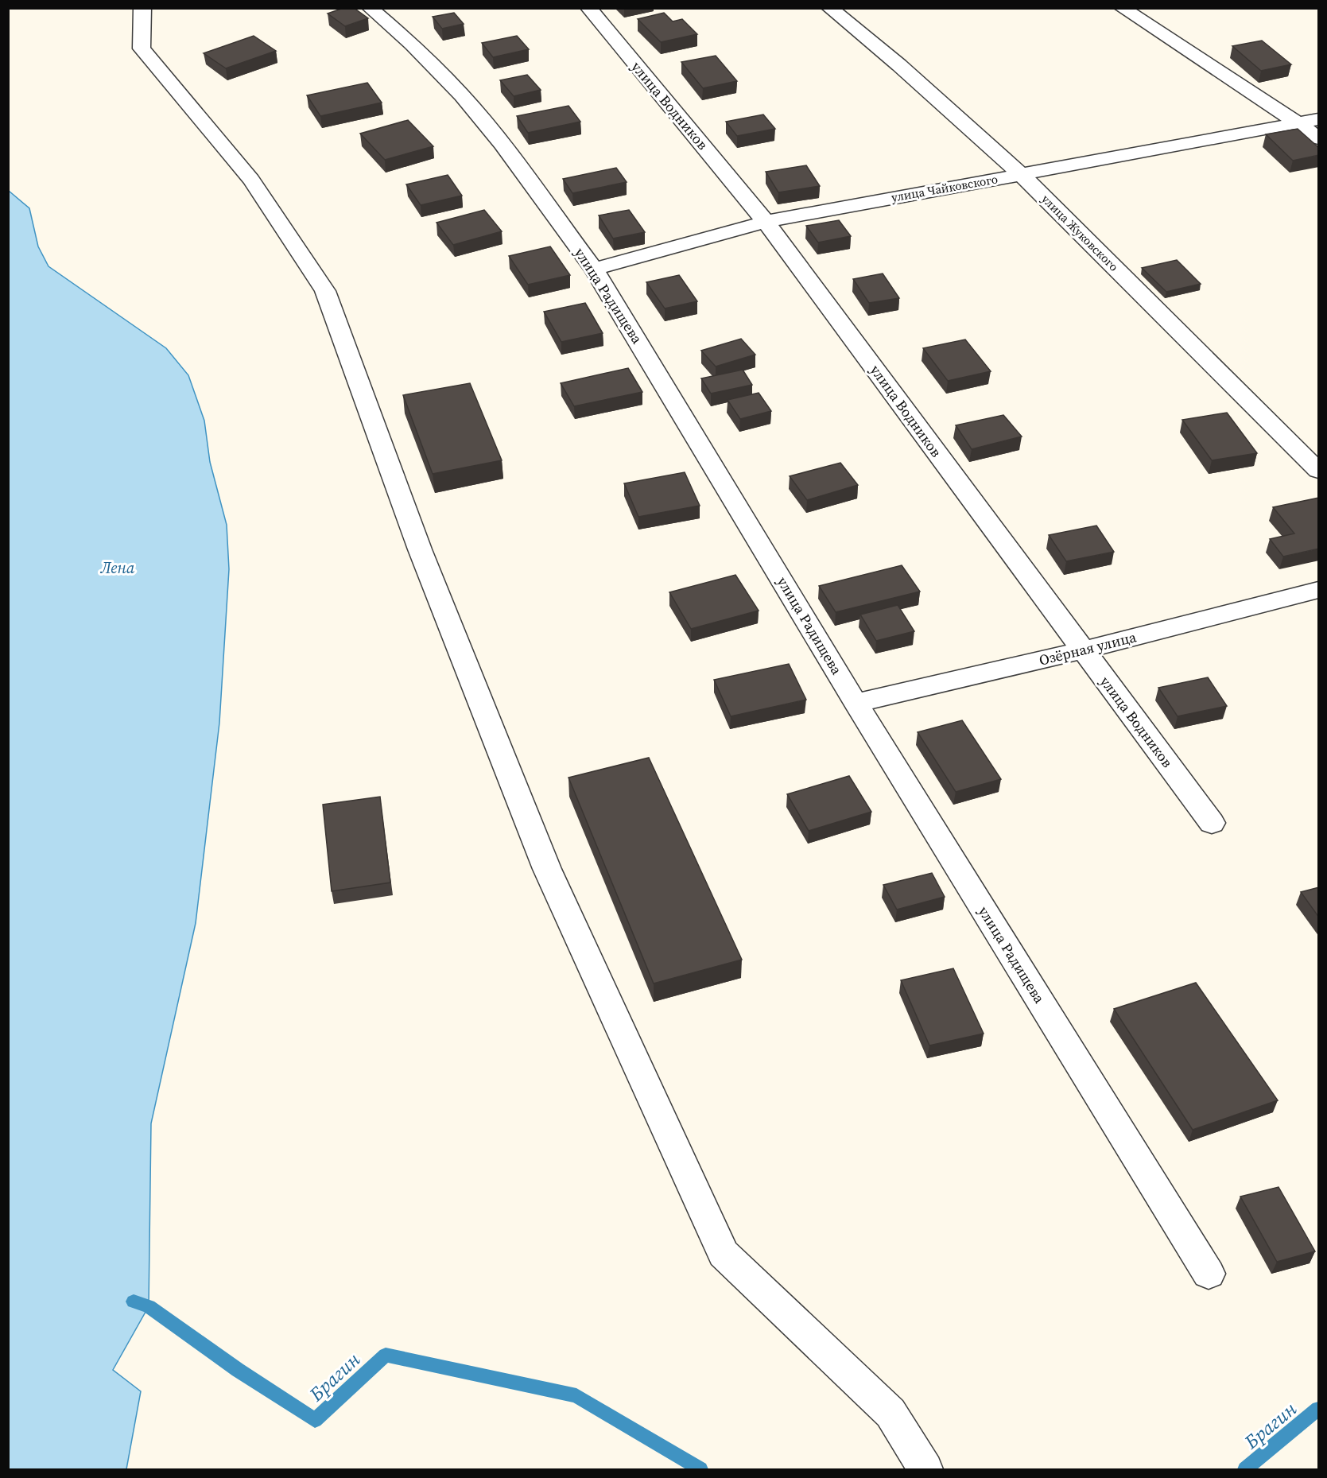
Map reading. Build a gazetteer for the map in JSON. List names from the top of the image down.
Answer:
{
  "streets": {
    "street": [
      "улица Водников",
      "улица Чайковского",
      "улица Жуковского",
      "улица Радищева",
      "Озёрная улица"
    ]
  },
  "crossings": [
    ["улица Водников", "улица Чайковского"],
    ["улица Водников", "Озёрная улица"],
    ["улица Чайковского", "улица Жуковского"],
    ["улица Чайковского", "улица Радищева"],
    ["улица Радищева", "Озёрная улица"]
  ],
  "water": ["Лена", "Брагин"]
}
